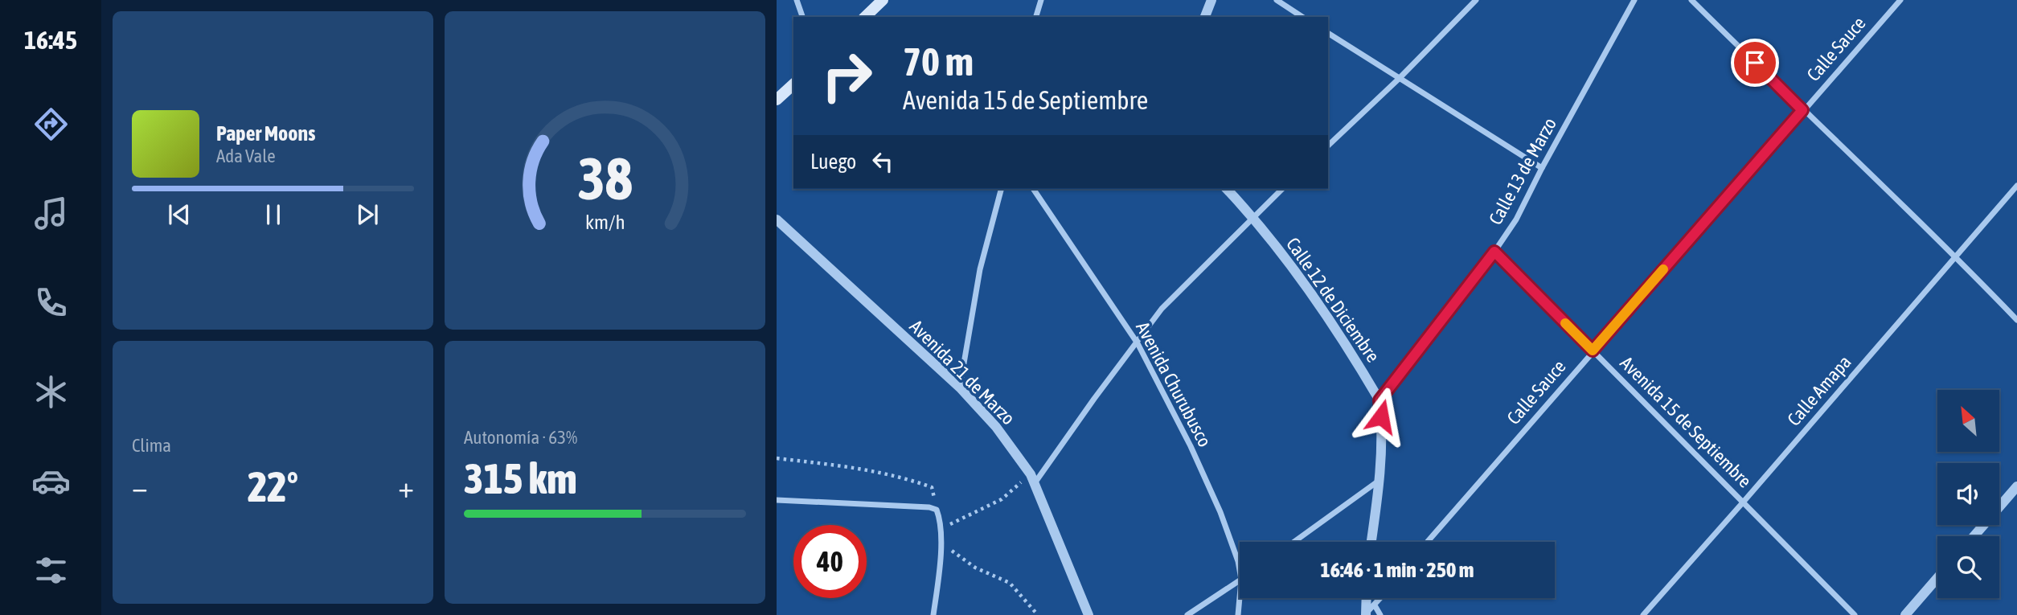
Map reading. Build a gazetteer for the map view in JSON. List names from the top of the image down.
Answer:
{
  "streets": {
    "street": [
      "Calle Sauce",
      "Calle 13 de Marzo",
      "Calle 12 de Diciembre",
      "Avenida 21 de Marzo",
      "Avenida Churubusco",
      "Calle Amapa",
      "Avenida 15 de Septiembre"
    ]
  },
  "crossings": [
    ["Calle Sauce", "Avenida 15 de Septiembre"],
    ["Calle 13 de Marzo", "Calle 12 de Diciembre"],
    ["Calle 13 de Marzo", "Avenida 15 de Septiembre"],
    ["Calle Amapa", "Avenida 15 de Septiembre"]
  ],
  "north": "top left",
  "page": {
    "tabs": "16:45",
    "turn": ["70 m", "Avenida 15 de Septiembre"],
    "song": ["Paper Moons", "Ada Vale"],
    "then": "Luego",
    "tile": [
      "Clima",
      ["Autonomía · 63%", "315 km"]
    ],
    "heat": ["−", "22°", "+"],
    "limit": "40",
    "trip": "16:46 · 1 min · 250 m",
    "gauge": ["38", "km/h"]
  }
}
